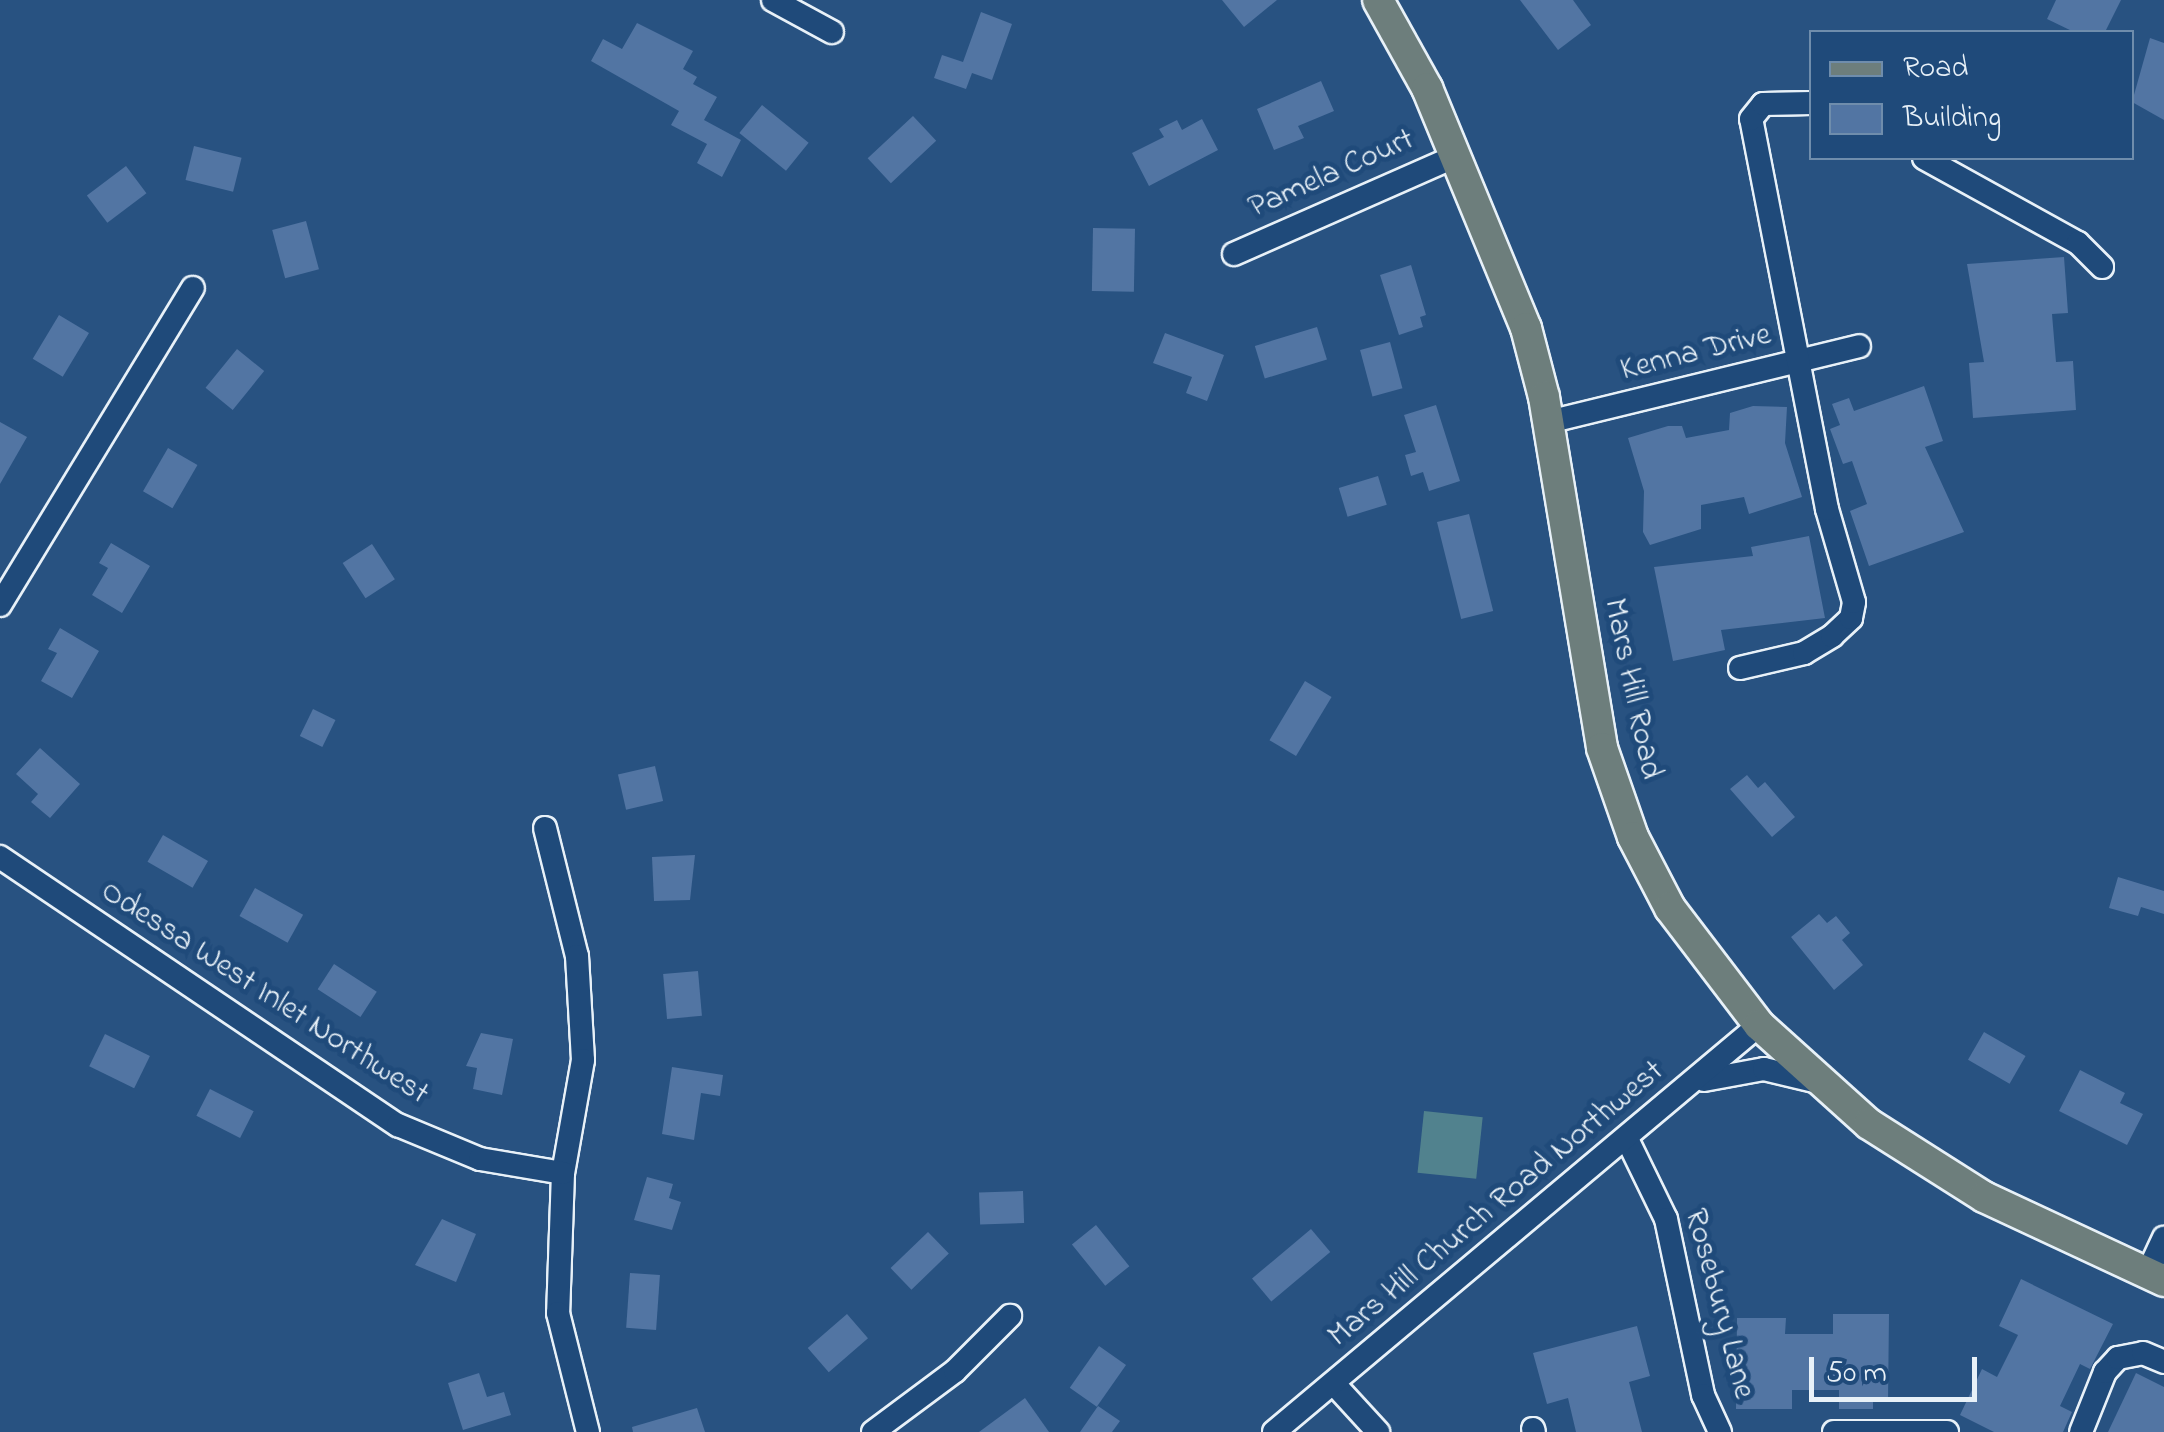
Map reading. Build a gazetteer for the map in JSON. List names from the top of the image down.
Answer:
{
  "streets": {
    "main road": ["Mars Hill Road"],
    "street": [
      "Pamela Court",
      "Kenna Drive",
      "Odessa West Inlet Northwest",
      "Mars Hill Church Road Northwest",
      "Rosebury Lane"
    ]
  },
  "crossings": [
    ["Pamela Court", "Mars Hill Road"],
    ["Kenna Drive", "Mars Hill Road"],
    ["Mars Hill Road", "Mars Hill Church Road Northwest"],
    ["Mars Hill Church Road Northwest", "Rosebury Lane"]
  ],
  "legend": ["Road", "Building"],
  "scale_bar": "50 m"
}
